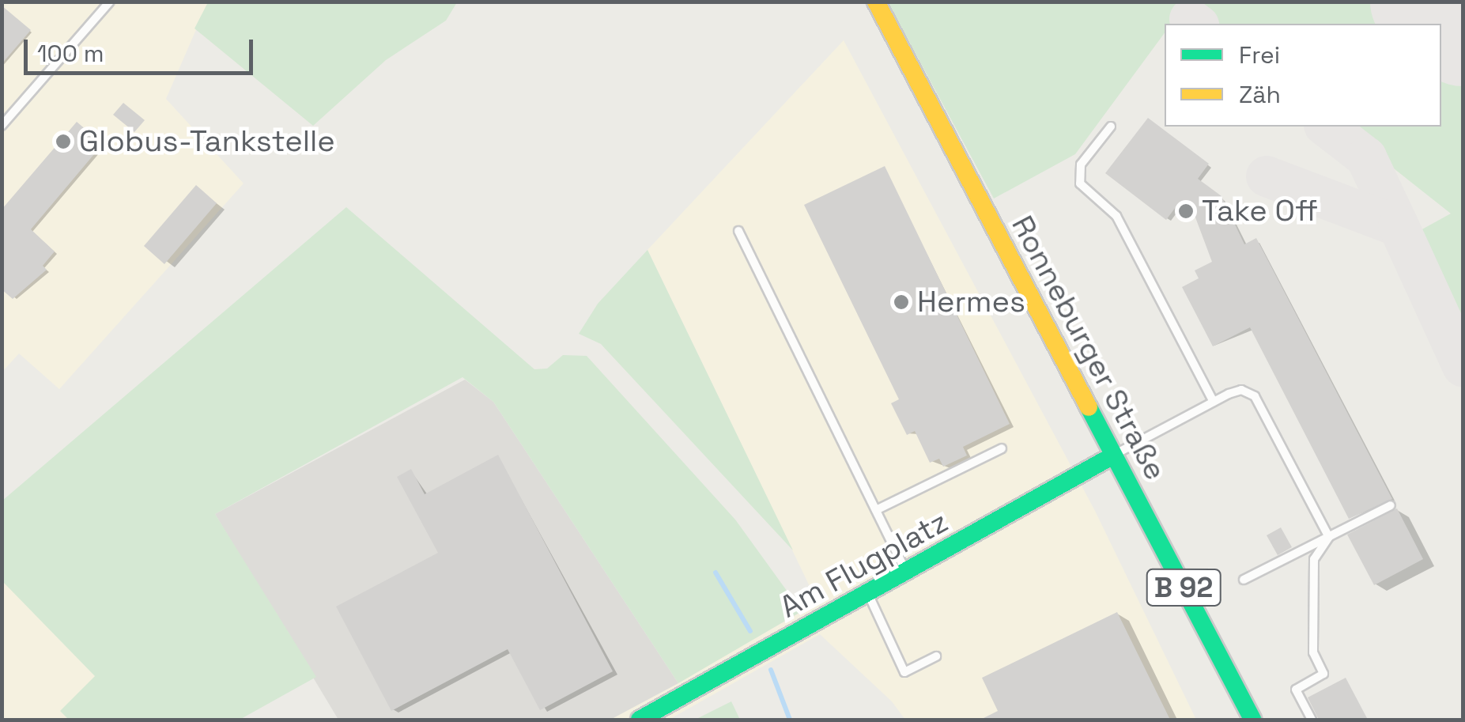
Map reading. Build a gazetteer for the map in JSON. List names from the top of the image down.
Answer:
{
  "streets": {
    "main road": ["Ronneburger Straße", "Am Flugplatz", "B 92"]
  },
  "crossings": [
    ["Ronneburger Straße", "Am Flugplatz"]
  ],
  "places": ["Globus-Tankstelle", "Take Off", "Hermes"],
  "legend": ["Frei", "Zäh"],
  "scale_bar": "100 m"
}
